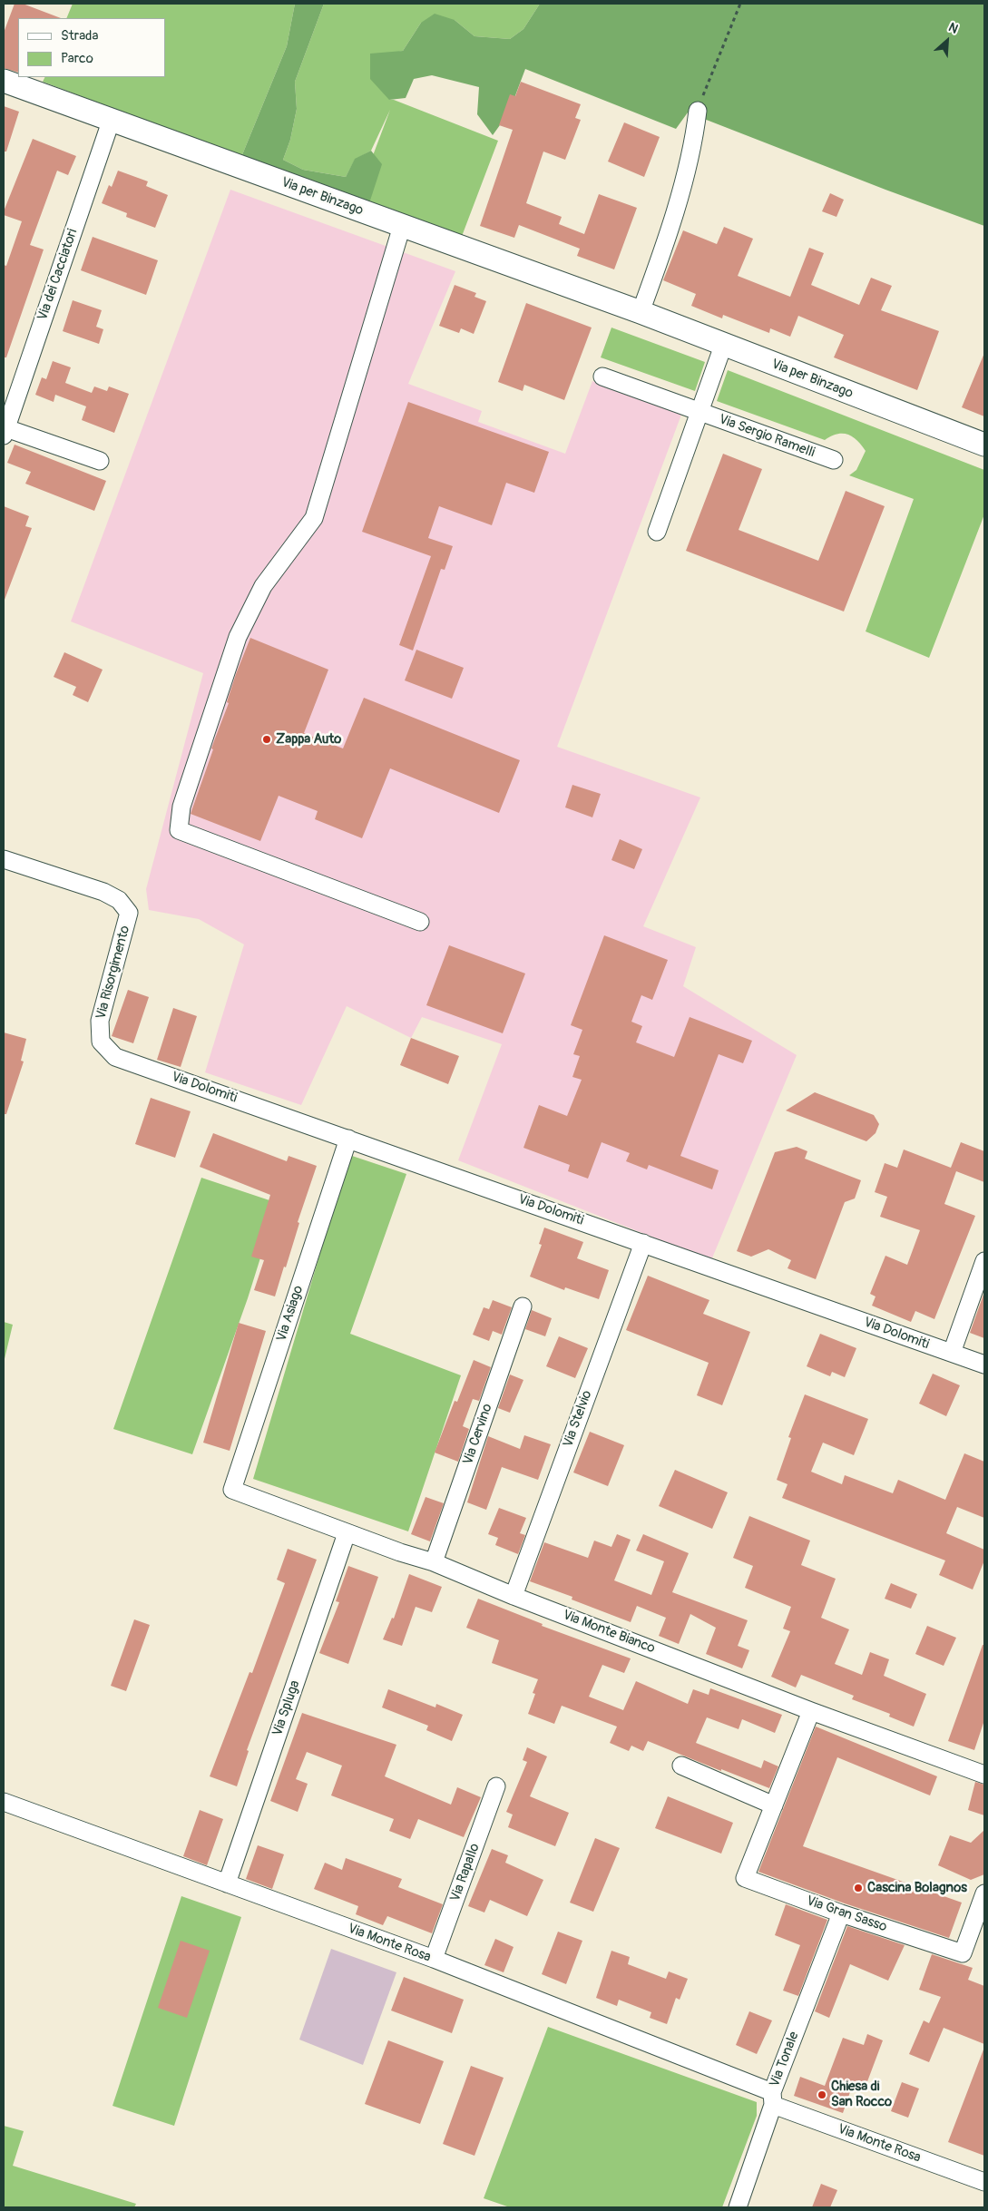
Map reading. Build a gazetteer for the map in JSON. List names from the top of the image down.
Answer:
{
  "streets": {
    "main road": ["Via per Binzago"],
    "street": [
      "Via dei Cacciatori",
      "Via Sergio Ramelli",
      "Via Risorgimento",
      "Via Dolomiti",
      "Via Asiago",
      "Via Stelvio",
      "Via Cervino",
      "Via Monte Bianco",
      "Via Spluga",
      "Via Rapallo",
      "Via Gran Sasso",
      "Via Monte Rosa",
      "Via Tonale"
    ]
  },
  "crossings": [
    ["Via per Binzago", "Via dei Cacciatori"],
    ["Via per Binzago", "Via Sergio Ramelli"],
    ["Via Risorgimento", "Via Dolomiti"],
    ["Via Dolomiti", "Via Asiago"],
    ["Via Dolomiti", "Via Stelvio"],
    ["Via Asiago", "Via Monte Bianco"],
    ["Via Stelvio", "Via Monte Bianco"],
    ["Via Cervino", "Via Monte Bianco"],
    ["Via Monte Bianco", "Via Spluga"],
    ["Via Spluga", "Via Monte Rosa"],
    ["Via Rapallo", "Via Monte Rosa"],
    ["Via Gran Sasso", "Via Tonale"],
    ["Via Monte Rosa", "Via Tonale"]
  ],
  "places": ["Zappa Auto", "Cascina Bolagnos", "Chiesa di San Rocco"],
  "legend": ["Strada", "Parco"],
  "north": "top right"
}
